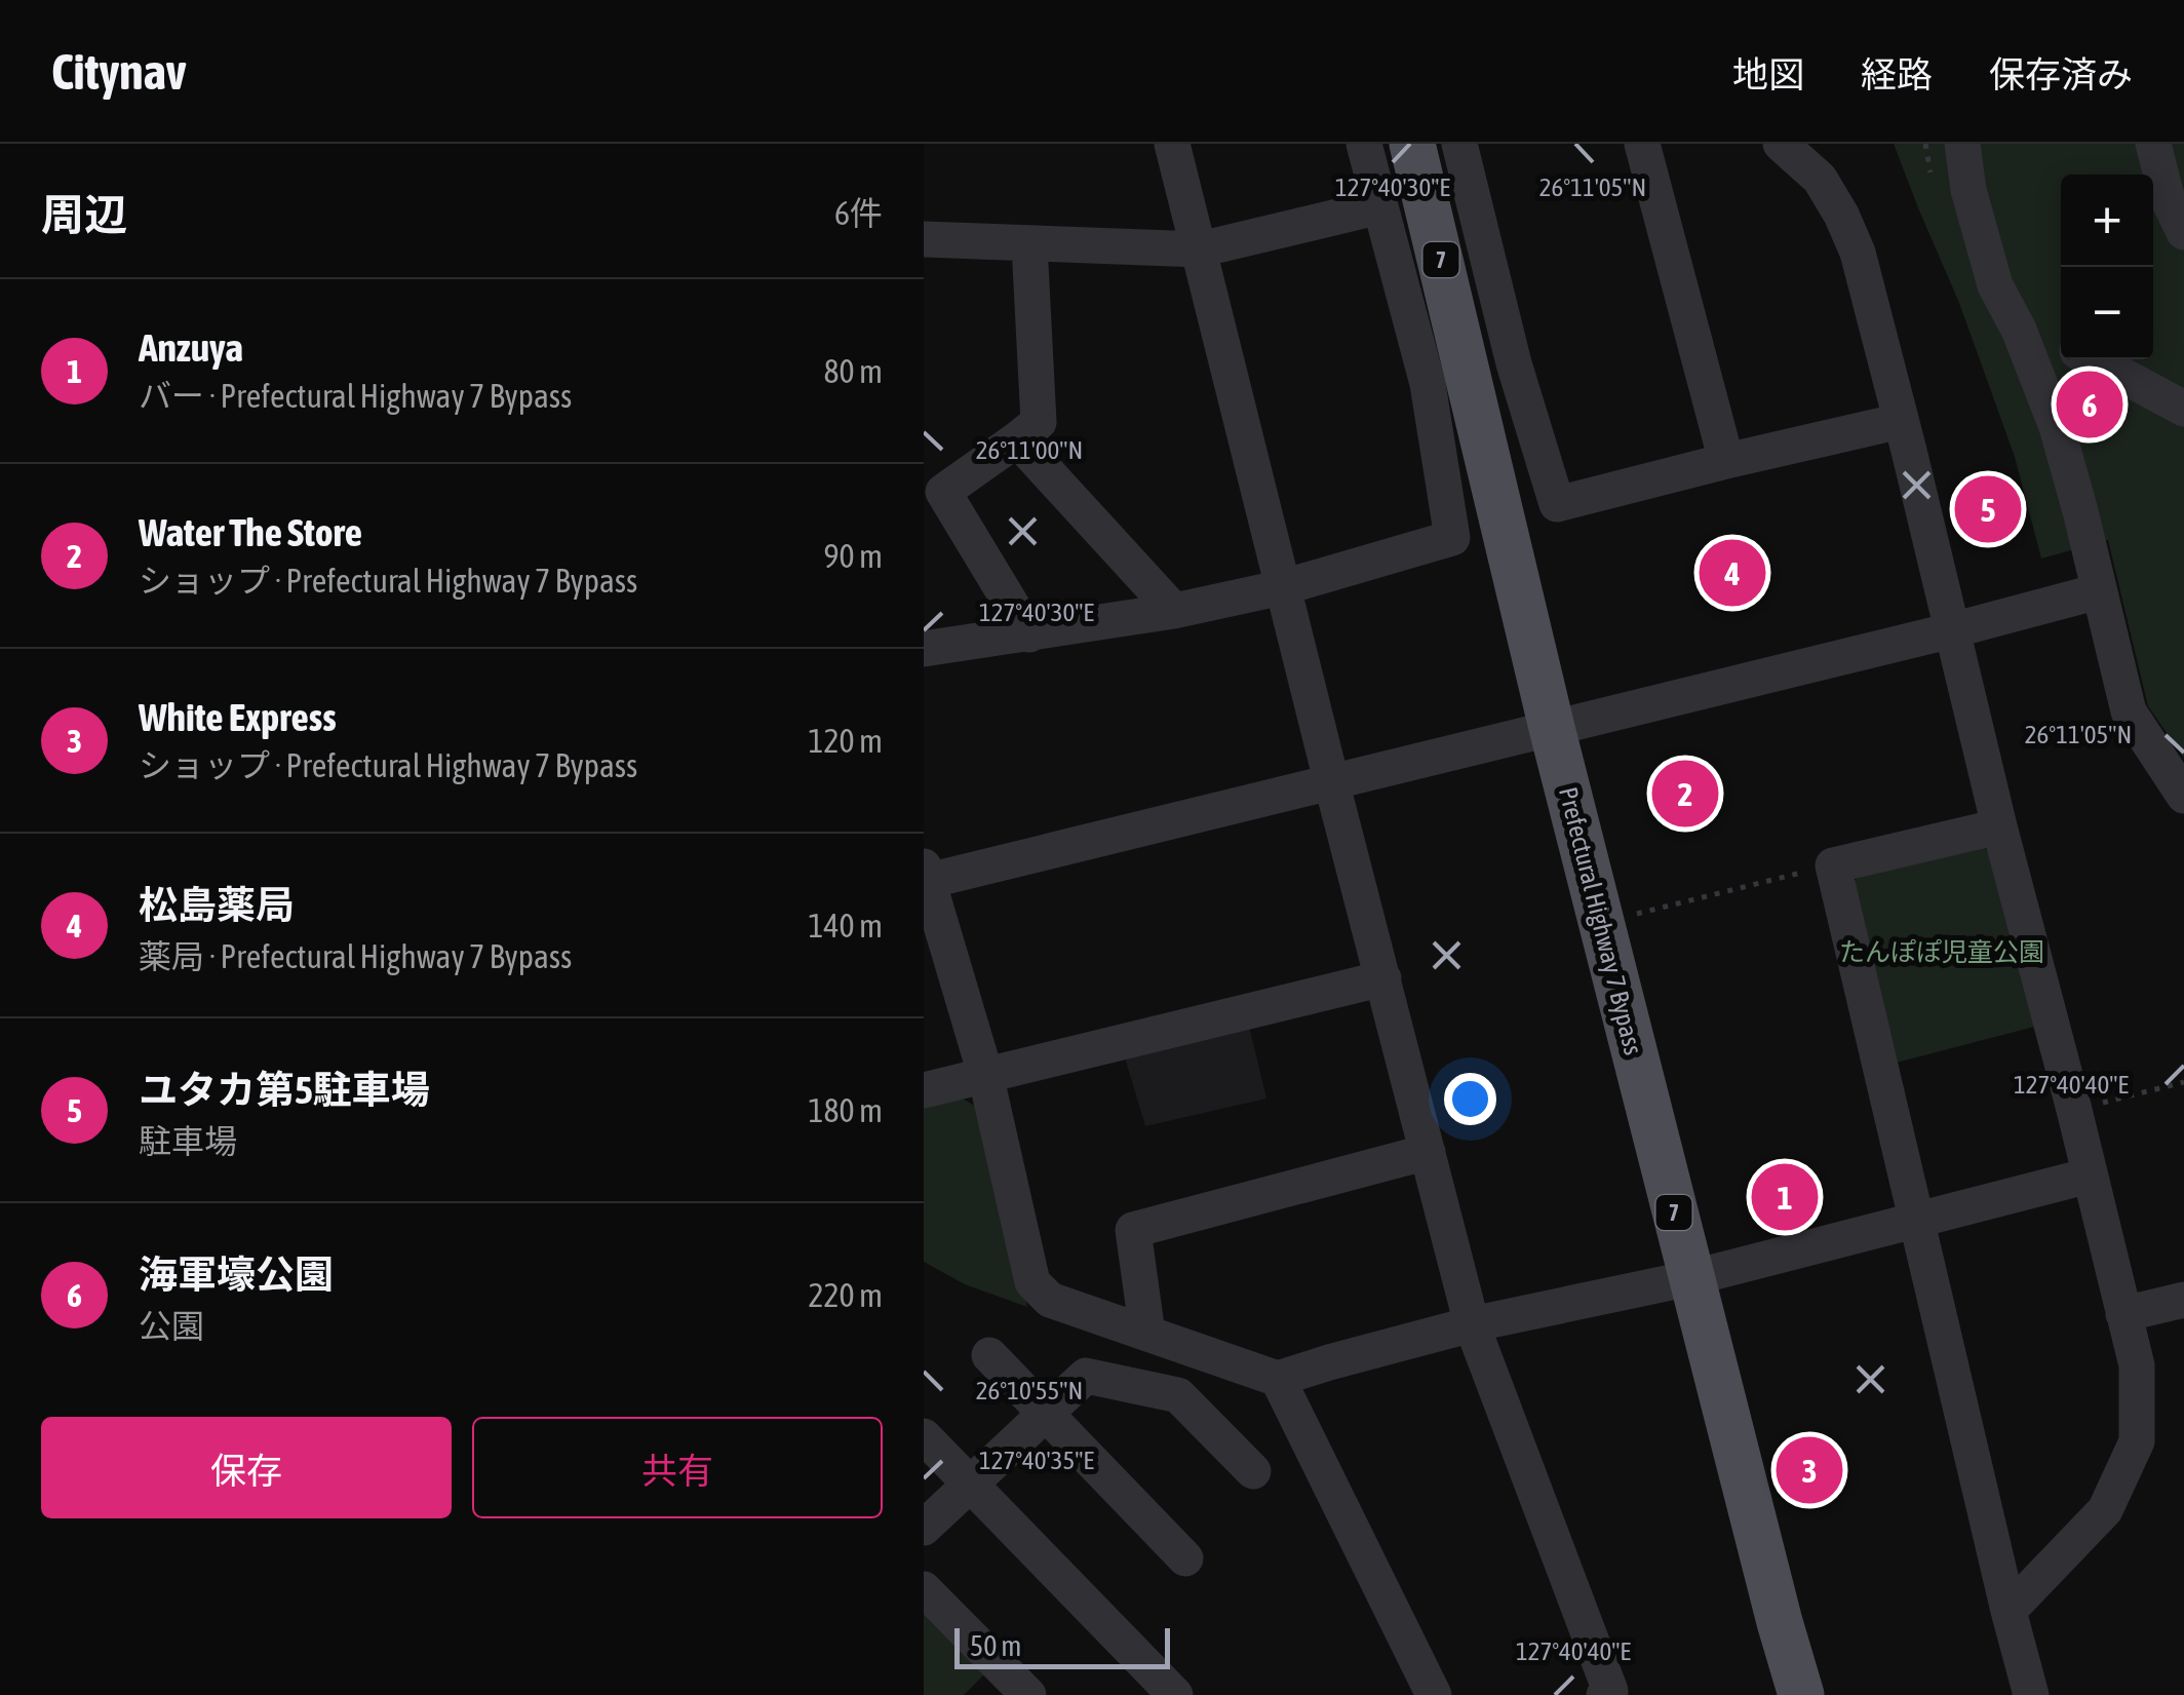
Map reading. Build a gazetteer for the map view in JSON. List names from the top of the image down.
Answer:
{
  "streets": {
    "main road": ["7", "Prefectural Highway 7 Bypass"]
  },
  "parks": ["たんぽぽ児童公園"],
  "scale_bar": "50 m",
  "page": {
    "header": "Citynav",
    "nav": ["地図", "経路", "保存済み"],
    "heading": ["周辺", "6件"],
    "map_buttons": ["+", "−"],
    "list": [
      {
        "mark": "1",
        "name": "Anzuya",
        "note": "バー · Prefectural Highway 7 Bypass",
        "value": "80 m"
      },
      {
        "mark": "2",
        "name": "Water The Store",
        "note": "ショップ · Prefectural Highway 7 Bypass",
        "value": "90 m"
      },
      {
        "mark": "3",
        "name": "White Express",
        "note": "ショップ · Prefectural Highway 7 Bypass",
        "value": "120 m"
      },
      {
        "mark": "4",
        "name": "松島薬局",
        "note": "薬局 · Prefectural Highway 7 Bypass",
        "value": "140 m"
      },
      {
        "mark": "5",
        "name": "ユタカ第5駐車場",
        "note": "駐車場",
        "value": "180 m"
      },
      {
        "mark": "6",
        "name": "海軍壕公園",
        "note": "公園",
        "value": "220 m"
      }
    ],
    "pins": [
      "6",
      "5",
      "4",
      "2",
      "1",
      "3"
    ],
    "buttons": ["保存", "共有"],
    "scale": "50 m"
  },
  "coordinates": [
    "127°40'30\"E",
    "26°11'05\"N",
    "26°11'00\"N",
    "127°40'40\"E",
    "26°10'55\"N",
    "127°40'35\"E"
  ]
}
